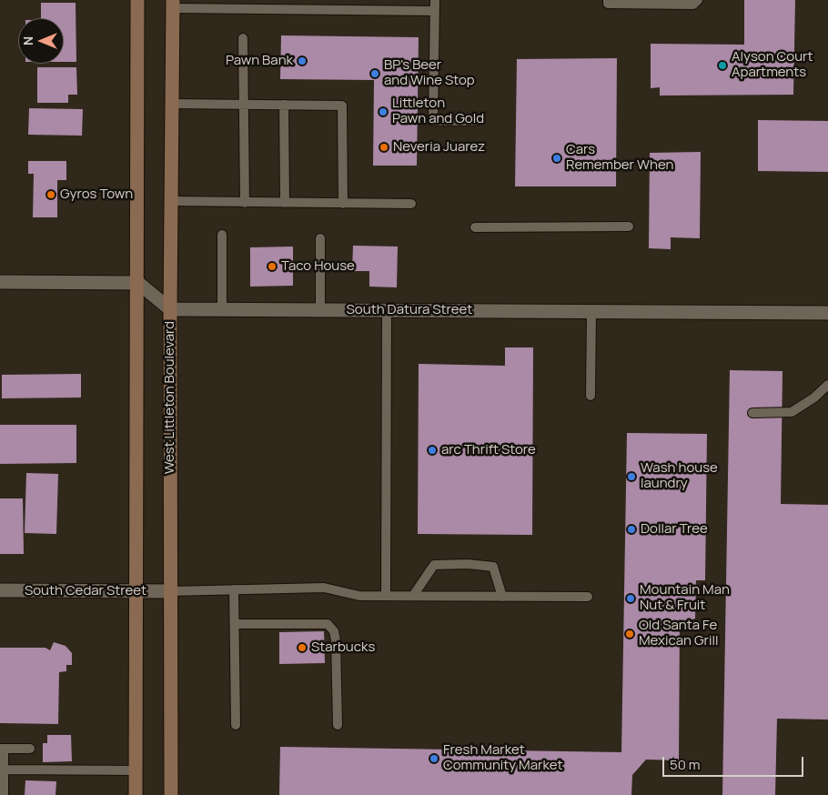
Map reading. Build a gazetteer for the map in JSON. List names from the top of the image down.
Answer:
{
  "streets": {
    "main road": ["West Littleton Boulevard"],
    "street": ["South Datura Street", "South Cedar Street"]
  },
  "crossings": [
    ["South Datura Street", "West Littleton Boulevard"],
    ["West Littleton Boulevard", "South Cedar Street"]
  ],
  "places": [
    "Pawn Bank",
    "Alyson Court Apartments",
    "BP's Beer and Wine Stop",
    "Littleton Pawn and Gold",
    "Neveria Juarez",
    "Cars Remember When",
    "Gyros Town",
    "Taco House",
    "arc Thrift Store",
    "Wash house laundry",
    "Dollar Tree",
    "Mountain Man Nut & Fruit",
    "Old Santa Fe Mexican Grill",
    "Starbucks",
    "Fresh Market Community Market"
  ],
  "scale_bar": "50 m",
  "north": "left"
}
